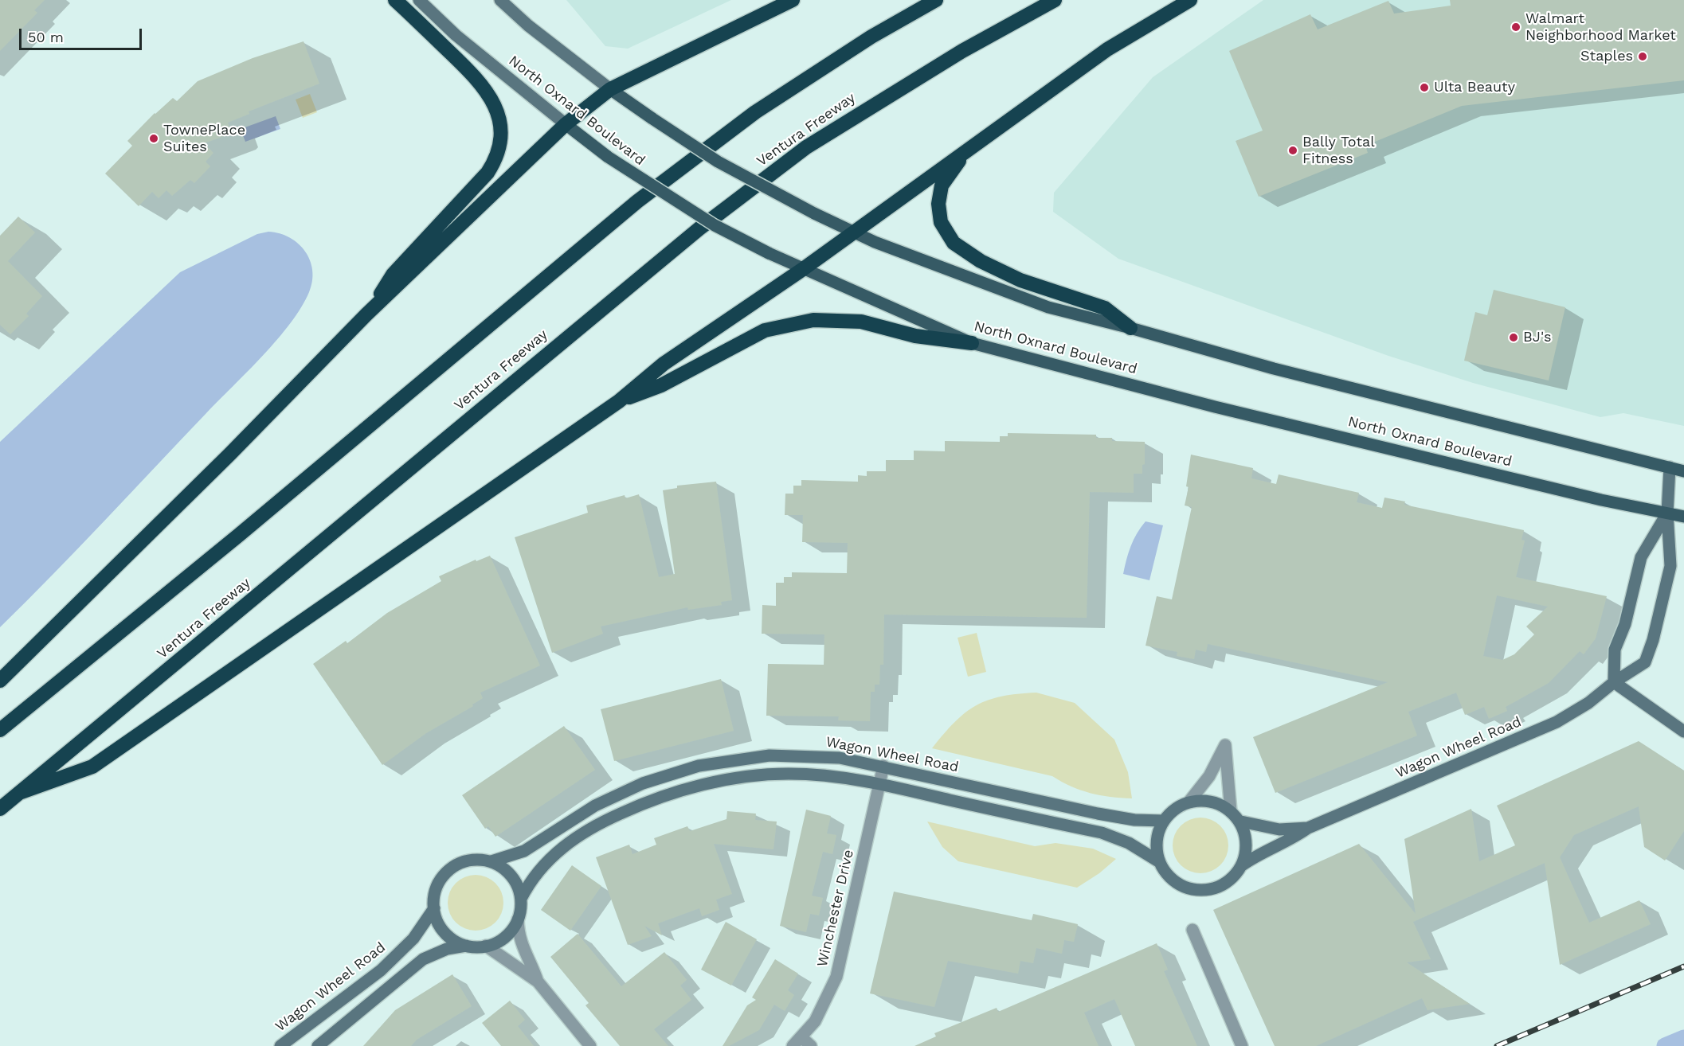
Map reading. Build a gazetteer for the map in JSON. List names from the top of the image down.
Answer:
{
  "streets": {
    "highway": ["Ventura Freeway"],
    "main road": ["North Oxnard Boulevard"],
    "street": ["Wagon Wheel Road", "Winchester Drive"]
  },
  "crossings": [
    ["North Oxnard Boulevard", "Wagon Wheel Road"],
    ["Wagon Wheel Road", "Winchester Drive"]
  ],
  "places": [
    "Walmart Neighborhood Market",
    "Staples",
    "Ulta Beauty",
    "TownePlace Suites",
    "Bally Total Fitness",
    "BJ's"
  ],
  "scale_bar": "50 m"
}
